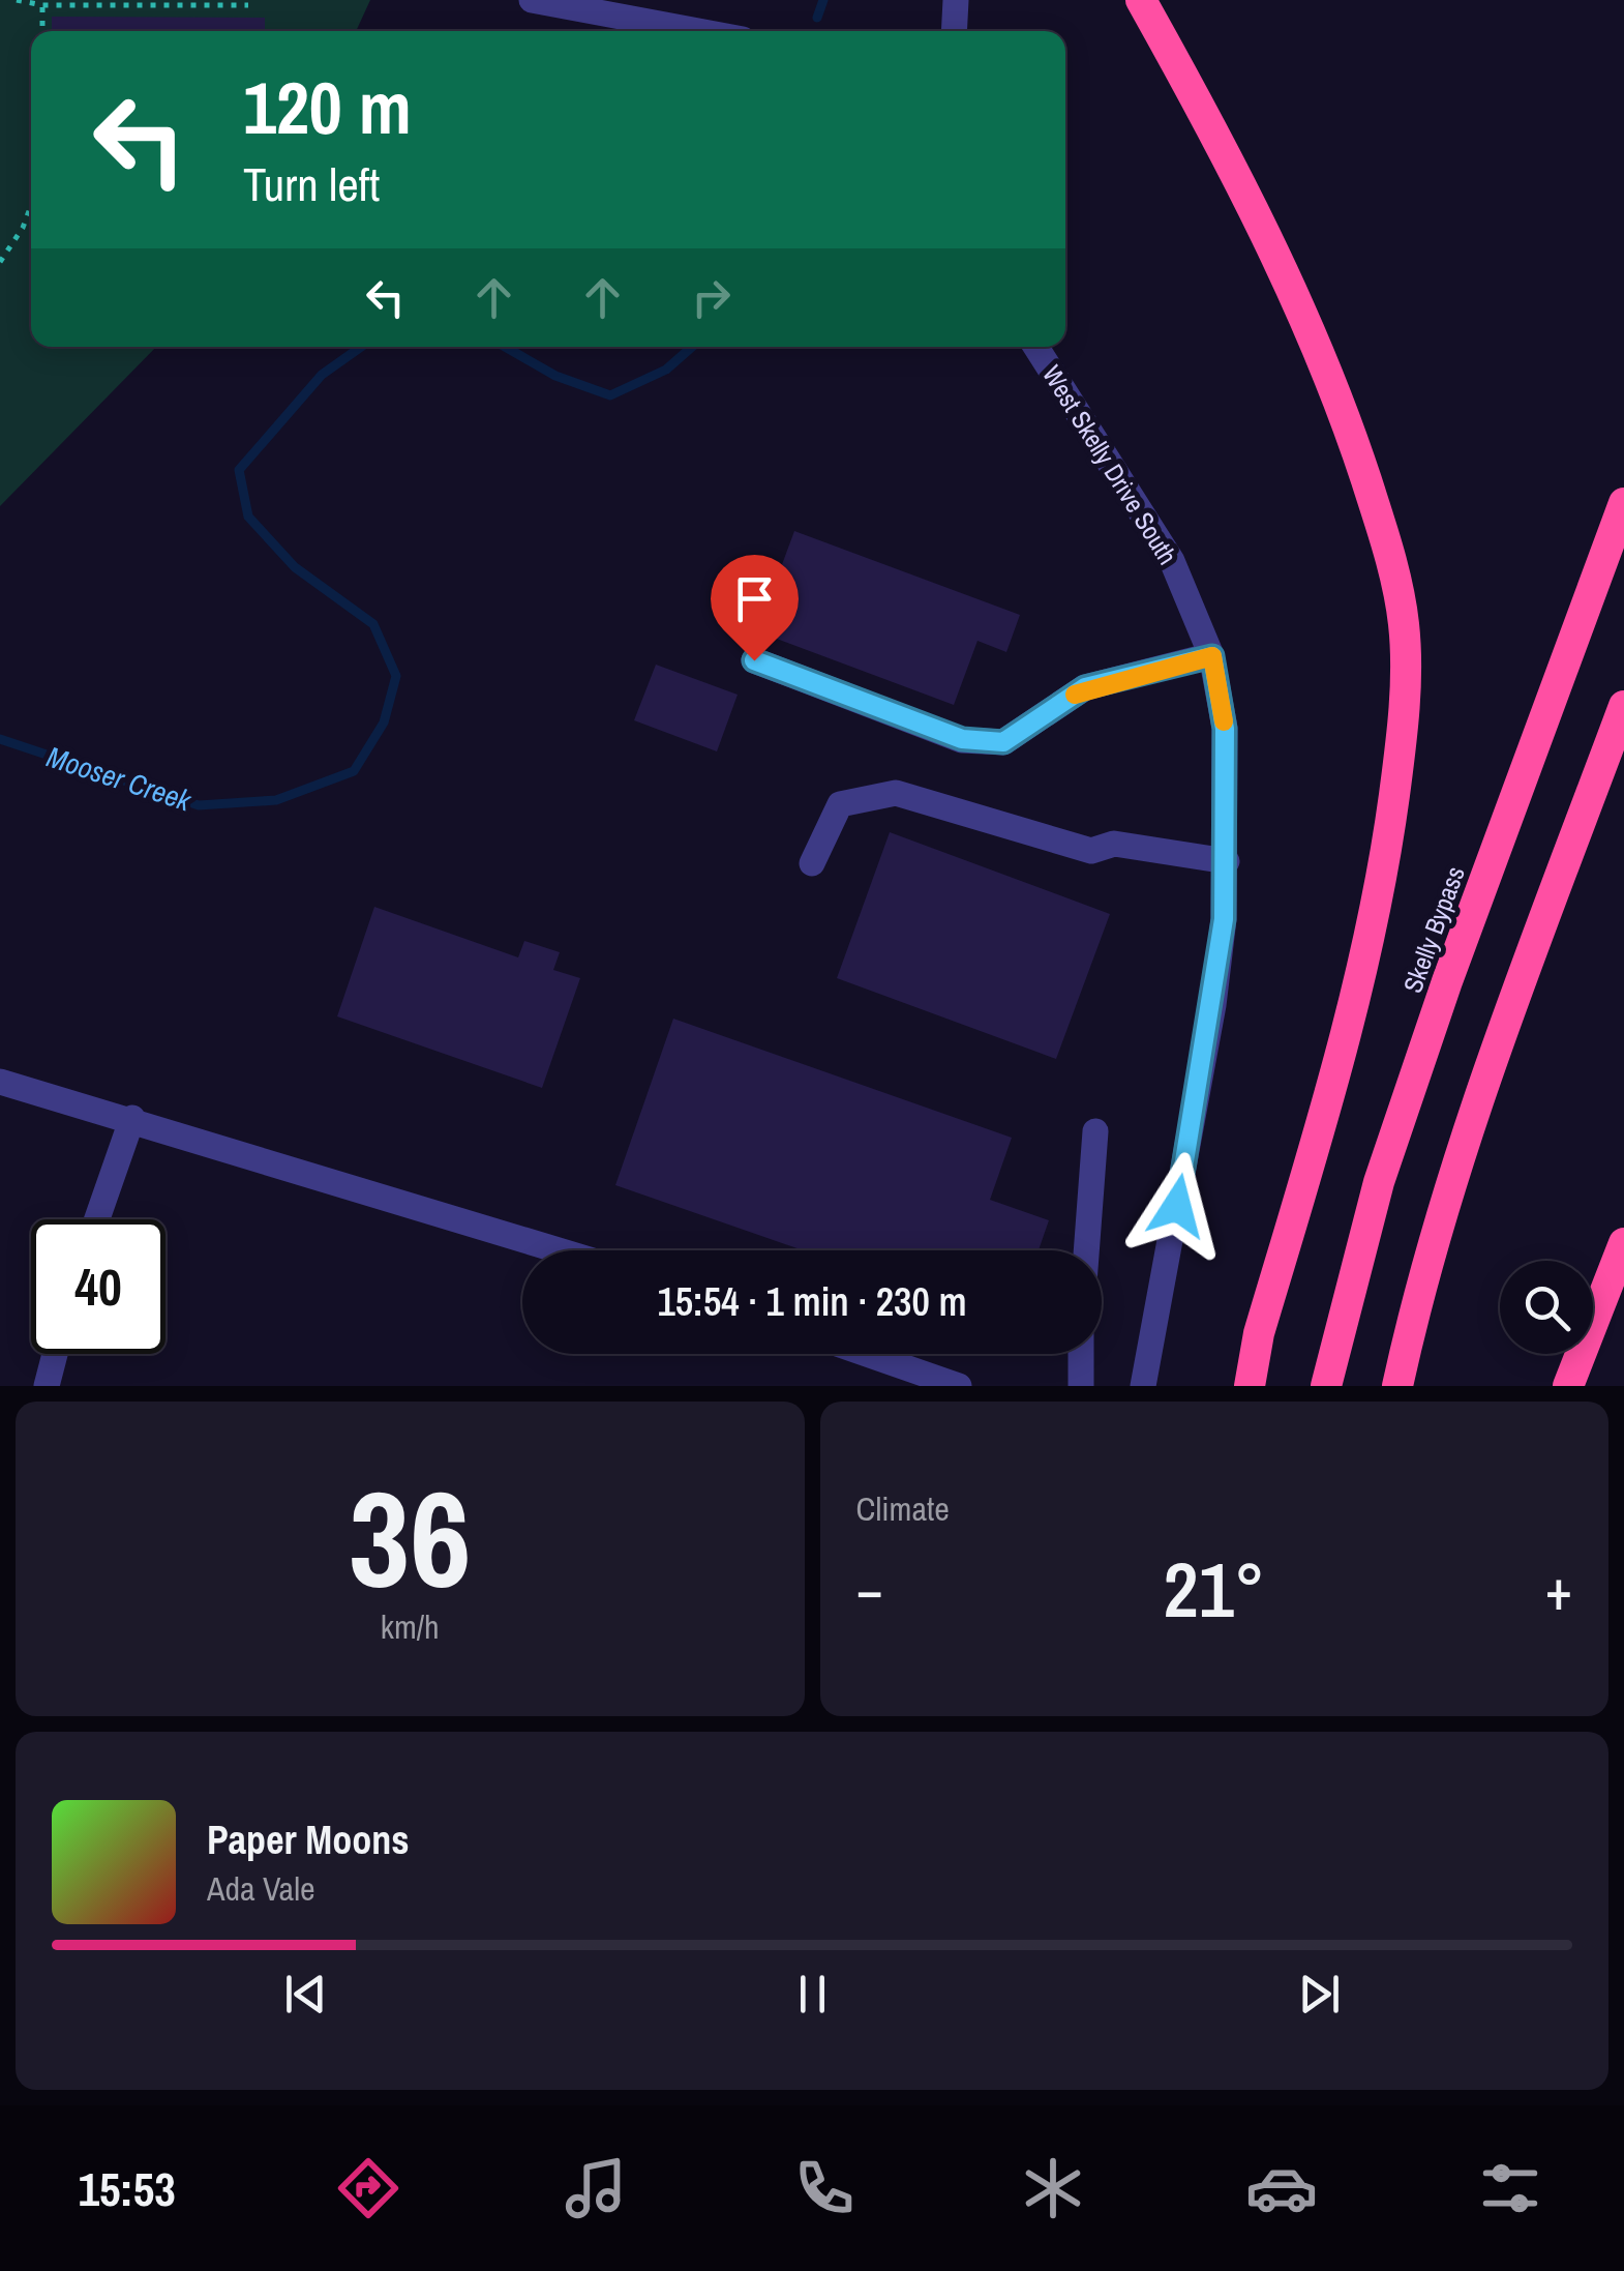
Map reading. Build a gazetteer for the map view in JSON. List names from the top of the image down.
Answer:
{
  "streets": {
    "highway": ["Skelly Bypass"],
    "street": ["West Skelly Drive South"]
  },
  "water": ["Mooser Creek"],
  "page": {
    "turn": ["120 m", "Turn left"],
    "limit": "40",
    "trip": "15:54 · 1 min · 230 m",
    "tile": [
      ["36", "km/h"],
      "Climate"
    ],
    "heat": ["−", "21°", "+"],
    "song": ["Paper Moons", "Ada Vale"],
    "tabs": "15:53"
  }
}
